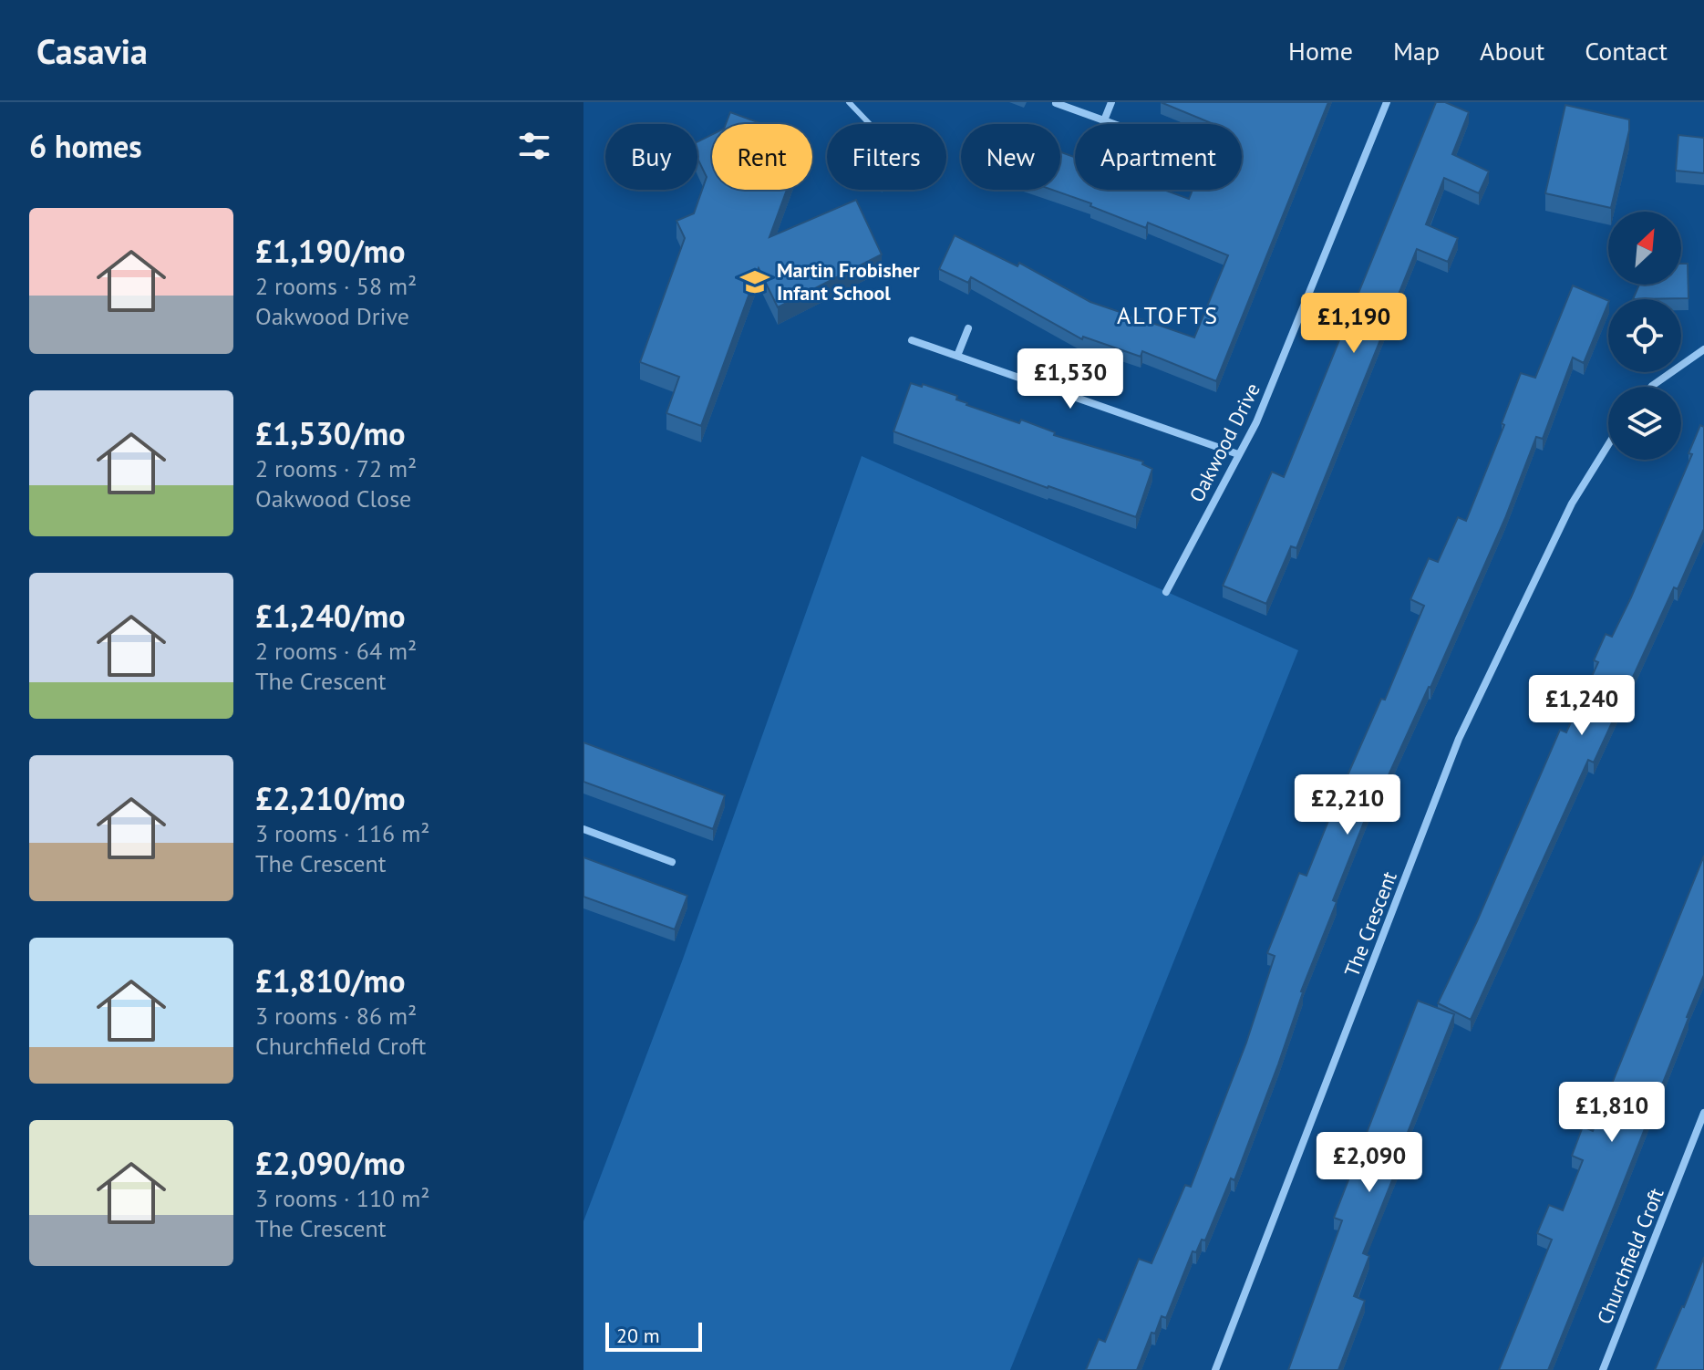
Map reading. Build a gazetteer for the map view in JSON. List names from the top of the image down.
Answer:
{
  "streets": {
    "street": ["Oakwood Drive", "The Crescent", "Churchfield Croft"]
  },
  "districts": ["ALTOFTS"],
  "places": {
    "school or university": ["Martin Frobisher Infant School"]
  },
  "scale_bar": "20 m",
  "north": "top right",
  "page": {
    "header": "Casavia",
    "nav": [
      "Home",
      "Map",
      "About",
      "Contact"
    ],
    "heading": "6 homes",
    "chip": [
      "Buy",
      "Rent",
      "Filters",
      "New",
      "Apartment"
    ],
    "list": [
      {
        "name": "£1,190/mo",
        "note": "2 rooms · 58 m² · Oakwood Drive"
      },
      {
        "name": "£1,530/mo",
        "note": "2 rooms · 72 m² · Oakwood Close"
      },
      {
        "name": "£1,240/mo",
        "note": "2 rooms · 64 m² · The Crescent"
      },
      {
        "name": "£2,210/mo",
        "note": "3 rooms · 116 m² · The Crescent"
      },
      {
        "name": "£1,810/mo",
        "note": "3 rooms · 86 m² · Churchfield Croft"
      },
      {
        "name": "£2,090/mo",
        "note": "3 rooms · 110 m² · The Crescent"
      }
    ],
    "price": [
      "£1,190",
      "£1,530",
      "£1,240",
      "£2,210",
      "£1,810",
      "£2,090"
    ],
    "scale": "20 m"
  }
}
